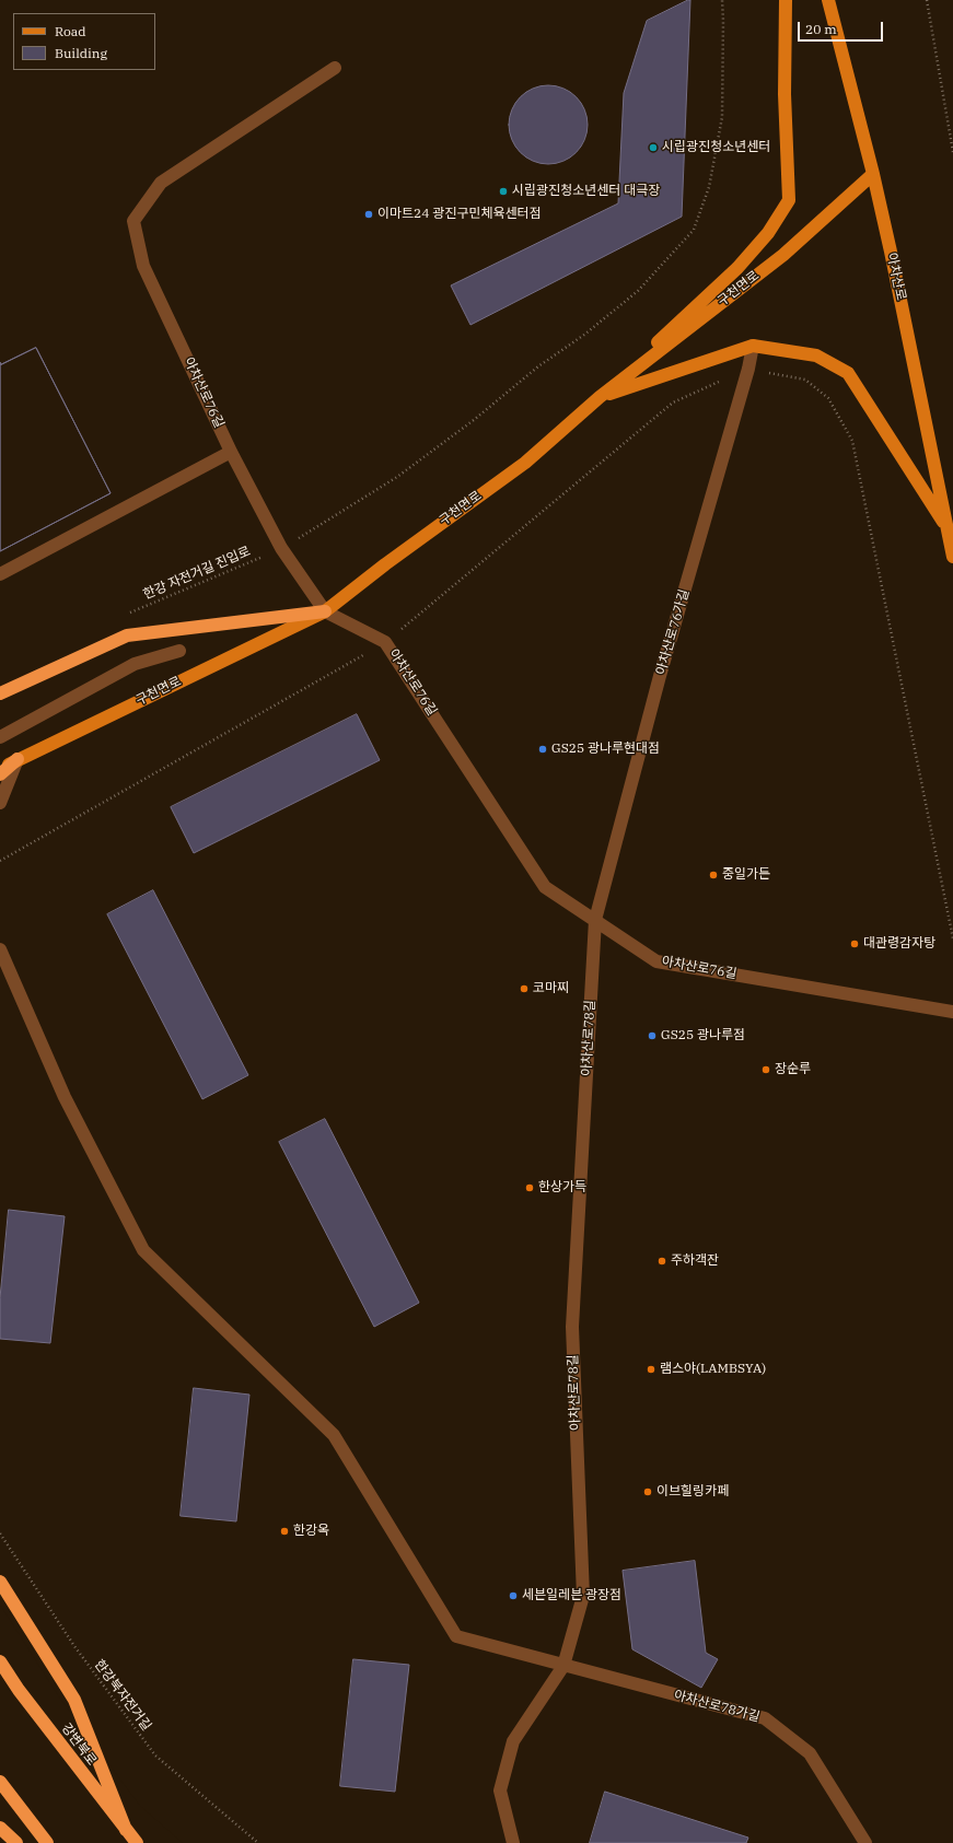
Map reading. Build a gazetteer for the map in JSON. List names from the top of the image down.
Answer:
{
  "streets": {
    "highway": ["강변북로"],
    "main road": ["아차산로", "구천면로"],
    "street": [
      "아차산로76길",
      "아차산로76가길",
      "아차산로78길",
      "아차산로78가길"
    ],
    "path": ["한강 자전거길 진입로", "한강북자전거길"]
  },
  "crossings": [
    ["아차산로", "구천면로"],
    ["구천면로", "아차산로76길"],
    ["아차산로76길", "한강 자전거길 진입로"],
    ["아차산로76길", "아차산로76가길"],
    ["아차산로76길", "아차산로78길"],
    ["아차산로76가길", "아차산로78길"],
    ["아차산로78길", "아차산로78가길"]
  ],
  "places": [
    "시립광진청소년센터",
    "시립광진청소년센터 대극장",
    "이마트24 광진구민체육센터점",
    "GS25 광나루현대점",
    "중일가든",
    "대관령감자탕",
    "코마찌",
    "GS25 광나루점",
    "장순루",
    "한상가득",
    "주하객잔",
    "램스야(LAMBSYA)",
    "이브힐링카페",
    "한강옥",
    "세븐일레븐 광장점"
  ],
  "legend": ["Road", "Building"],
  "scale_bar": "20 m"
}
